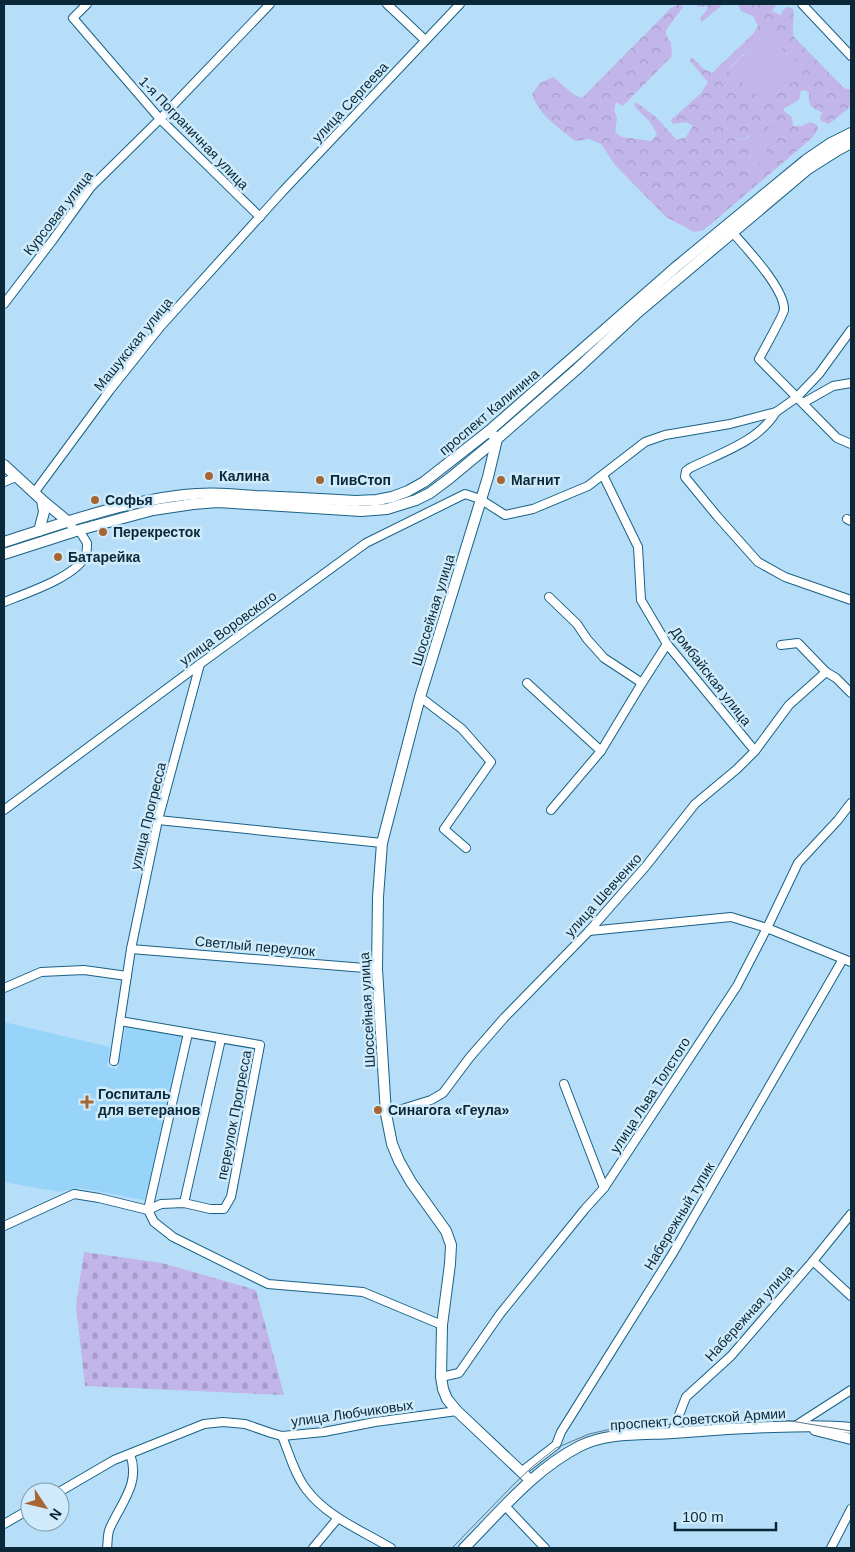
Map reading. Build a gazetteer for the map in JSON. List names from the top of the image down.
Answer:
{
  "streets": {
    "main road": ["проспект Калинина", "Шоссейная улица", "проспект Советской Армии"],
    "street": [
      "улица Сергеева",
      "1-я Пограничная улица",
      "Курсовая улица",
      "Машукская улица",
      "улица Воровского",
      "Домбайская улица",
      "улица Прогресса",
      "улица Шевченко",
      "Светлый переулок",
      "улица Льва Толстого",
      "переулок Прогресса",
      "Набережный тупик",
      "Набережная улица",
      "улица Любчиковых"
    ]
  },
  "crossings": [
    ["улица Сергеева", "1-я Пограничная улица"],
    ["улица Сергеева", "Машукская улица"],
    ["1-я Пограничная улица", "Курсовая улица"],
    ["1-я Пограничная улица", "Машукская улица"],
    ["проспект Калинина", "Шоссейная улица"],
    ["Шоссейная улица", "улица Воровского"],
    ["Шоссейная улица", "улица Шевченко"],
    ["Шоссейная улица", "Светлый переулок"],
    ["Шоссейная улица", "улица Льва Толстого"],
    ["Шоссейная улица", "Набережный тупик"],
    ["Шоссейная улица", "улица Любчиковых"],
    ["Шоссейная улица", "проспект Советской Армии"],
    ["улица Воровского", "улица Прогресса"],
    ["Домбайская улица", "улица Шевченко"],
    ["улица Прогресса", "Светлый переулок"],
    ["улица Прогресса", "переулок Прогресса"],
    ["Набережная улица", "проспект Советской Армии"]
  ],
  "places": {
    "other": [
      "Калина",
      "ПивСтоп",
      "Магнит",
      "Софья",
      "Перекресток",
      "Батарейка",
      "Синагога «Геула»"
    ],
    "health": ["Госпиталь для ветеранов"]
  },
  "scale_bar": "100 m",
  "north": "bottom right"
}
